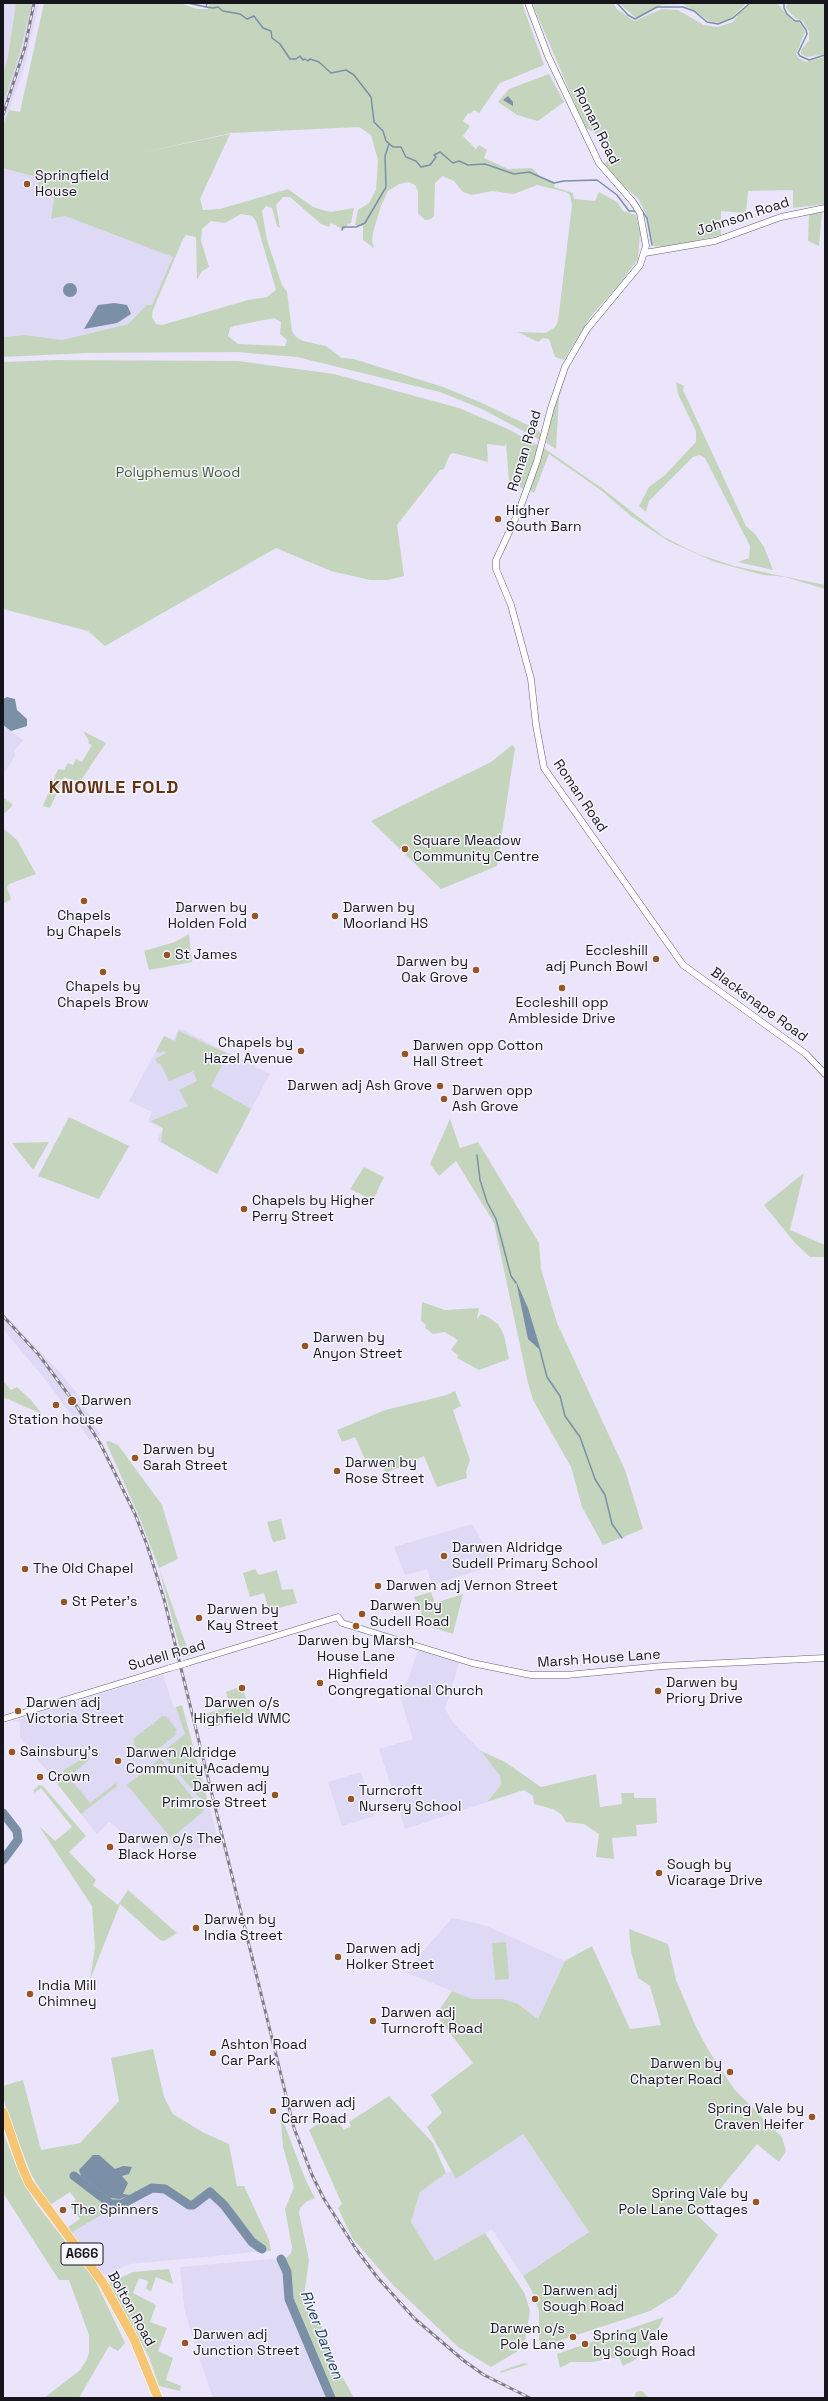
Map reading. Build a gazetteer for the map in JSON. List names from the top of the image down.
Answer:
{
  "streets": {
    "highway": ["A666", "Bolton Road"],
    "street": [
      "Roman Road",
      "Johnson Road",
      "Blacksnape Road",
      "Sudell Road",
      "Marsh House Lane"
    ]
  },
  "crossings": [
    ["Roman Road", "Johnson Road"],
    ["Roman Road", "Blacksnape Road"],
    ["Sudell Road", "Marsh House Lane"]
  ],
  "districts": ["KNOWLE FOLD"],
  "water": ["River Darwen"],
  "parks": ["Polyphemus Wood"],
  "places": [
    "Springfield House",
    "Higher South Barn",
    "Square Meadow Community Centre",
    "Chapels by Chapels",
    "Darwen by Holden Fold",
    "Darwen by Moorland HS",
    "St James",
    "Eccleshill adj Punch Bowl",
    "Darwen by Oak Grove",
    "Chapels by Chapels Brow",
    "Eccleshill opp Ambleside Drive",
    "Chapels by Hazel Avenue",
    "Darwen opp Cotton Hall Street",
    "Darwen adj Ash Grove",
    "Darwen opp Ash Grove",
    "Chapels by Higher Perry Street",
    "Darwen by Anyon Street",
    "Darwen",
    "Station house",
    "Darwen by Sarah Street",
    "Darwen by Rose Street",
    "Darwen Aldridge Sudell Primary School",
    "The Old Chapel",
    "Darwen adj Vernon Street",
    "St Peter's",
    "Darwen by Sudell Road",
    "Darwen by Kay Street",
    "Darwen by Marsh House Lane",
    "Highfield Congregational Church",
    "Darwen o/s Highfield WMC",
    "Darwen by Priory Drive",
    "Darwen adj Victoria Street",
    "Sainsbury's",
    "Darwen Aldridge Community Academy",
    "Crown",
    "Darwen adj Primrose Street",
    "Turncroft Nursery School",
    "Darwen o/s The Black Horse",
    "Sough by Vicarage Drive",
    "Darwen by India Street",
    "Darwen adj Holker Street",
    "India Mill Chimney",
    "Darwen adj Turncroft Road",
    "Ashton Road Car Park",
    "Darwen by Chapter Road",
    "Darwen adj Carr Road",
    "Spring Vale by Craven Heifer",
    "Spring Vale by Pole Lane Cottages",
    "The Spinners",
    "Darwen adj Sough Road",
    "Darwen o/s Pole Lane",
    "Darwen adj Junction Street",
    "Spring Vale by Sough Road"
  ]
}
